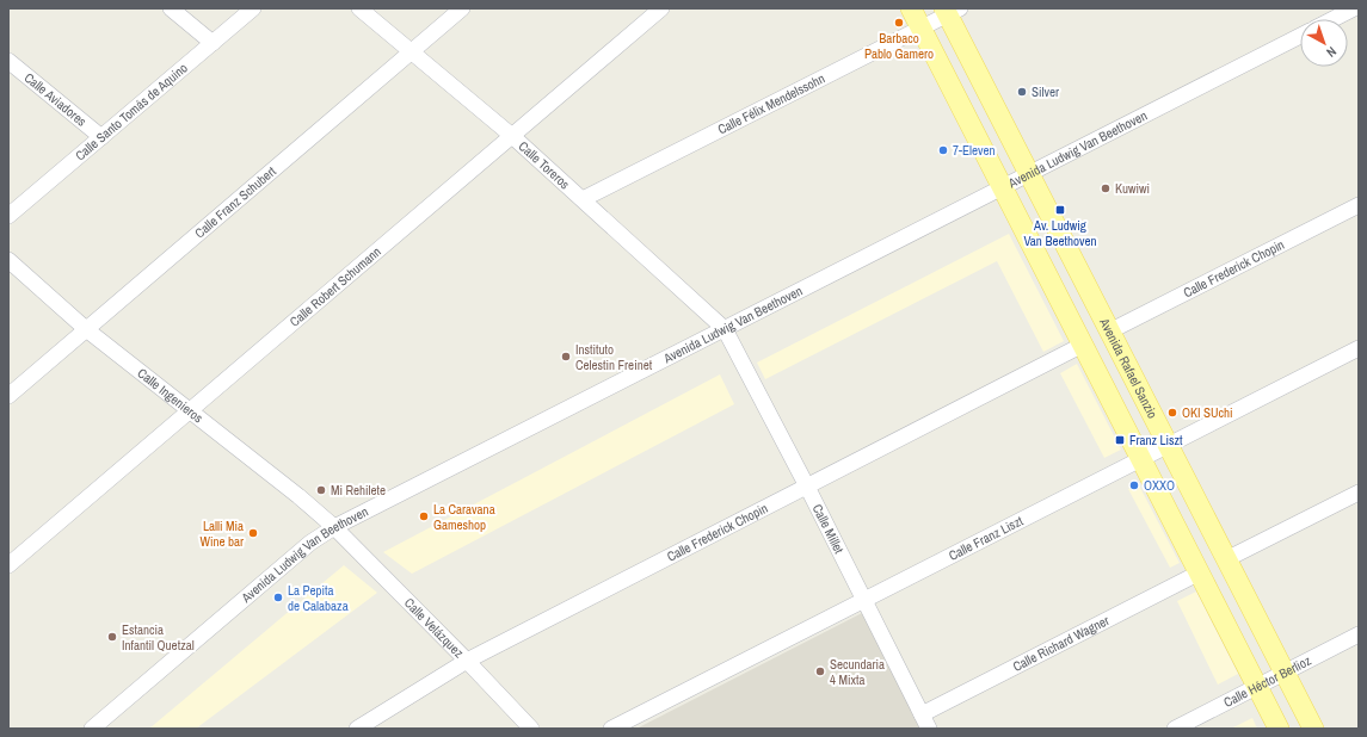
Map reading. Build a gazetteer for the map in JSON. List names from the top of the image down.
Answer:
{
  "streets": {
    "main road": ["Avenida Rafael Sanzio"],
    "street": [
      "Calle Aviadores",
      "Calle Félix Mendelssohn",
      "Calle Santo Tomás de Aquino",
      "Avenida Ludwig Van Beethoven",
      "Calle Toreros",
      "Calle Franz Schubert",
      "Calle Frederick Chopin",
      "Calle Robert Schumann",
      "Calle Ingenieros",
      "Calle Millet",
      "Calle Franz Liszt",
      "Calle Velázquez",
      "Calle Richard Wagner",
      "Calle Héctor Berlioz"
    ]
  },
  "crossings": [
    ["Calle Aviadores", "Calle Santo Tomás de Aquino"],
    ["Calle Félix Mendelssohn", "Calle Toreros"],
    ["Calle Félix Mendelssohn", "Avenida Rafael Sanzio"],
    ["Avenida Ludwig Van Beethoven", "Calle Toreros"],
    ["Avenida Ludwig Van Beethoven", "Avenida Rafael Sanzio"],
    ["Avenida Ludwig Van Beethoven", "Calle Ingenieros"],
    ["Avenida Ludwig Van Beethoven", "Calle Millet"],
    ["Avenida Ludwig Van Beethoven", "Calle Velázquez"],
    ["Calle Toreros", "Calle Franz Schubert"],
    ["Calle Toreros", "Calle Robert Schumann"],
    ["Calle Toreros", "Calle Millet"],
    ["Calle Franz Schubert", "Calle Ingenieros"],
    ["Calle Frederick Chopin", "Avenida Rafael Sanzio"],
    ["Calle Frederick Chopin", "Calle Millet"],
    ["Calle Frederick Chopin", "Calle Velázquez"],
    ["Calle Robert Schumann", "Calle Ingenieros"],
    ["Avenida Rafael Sanzio", "Calle Franz Liszt"],
    ["Avenida Rafael Sanzio", "Calle Héctor Berlioz"],
    ["Calle Ingenieros", "Calle Velázquez"],
    ["Calle Millet", "Calle Franz Liszt"],
    ["Calle Millet", "Calle Richard Wagner"]
  ],
  "places": {
    "other": [
      "Barbaco Pablo Gamero",
      "Silver",
      "7-Eleven",
      "Kuwiwi",
      "Instituto Celestin Freinet",
      "OKI SUchi",
      "OXXO",
      "Mi Rehilete",
      "La Caravana Gameshop",
      "Lalli Mia Wine bar",
      "La Pepita de Calabaza",
      "Estancia Infantil Quetzal",
      "Secundaria 4 Mixta"
    ],
    "transit": ["Av. Ludwig Van Beethoven", "Franz Liszt"]
  },
  "north": "bottom right"
}
